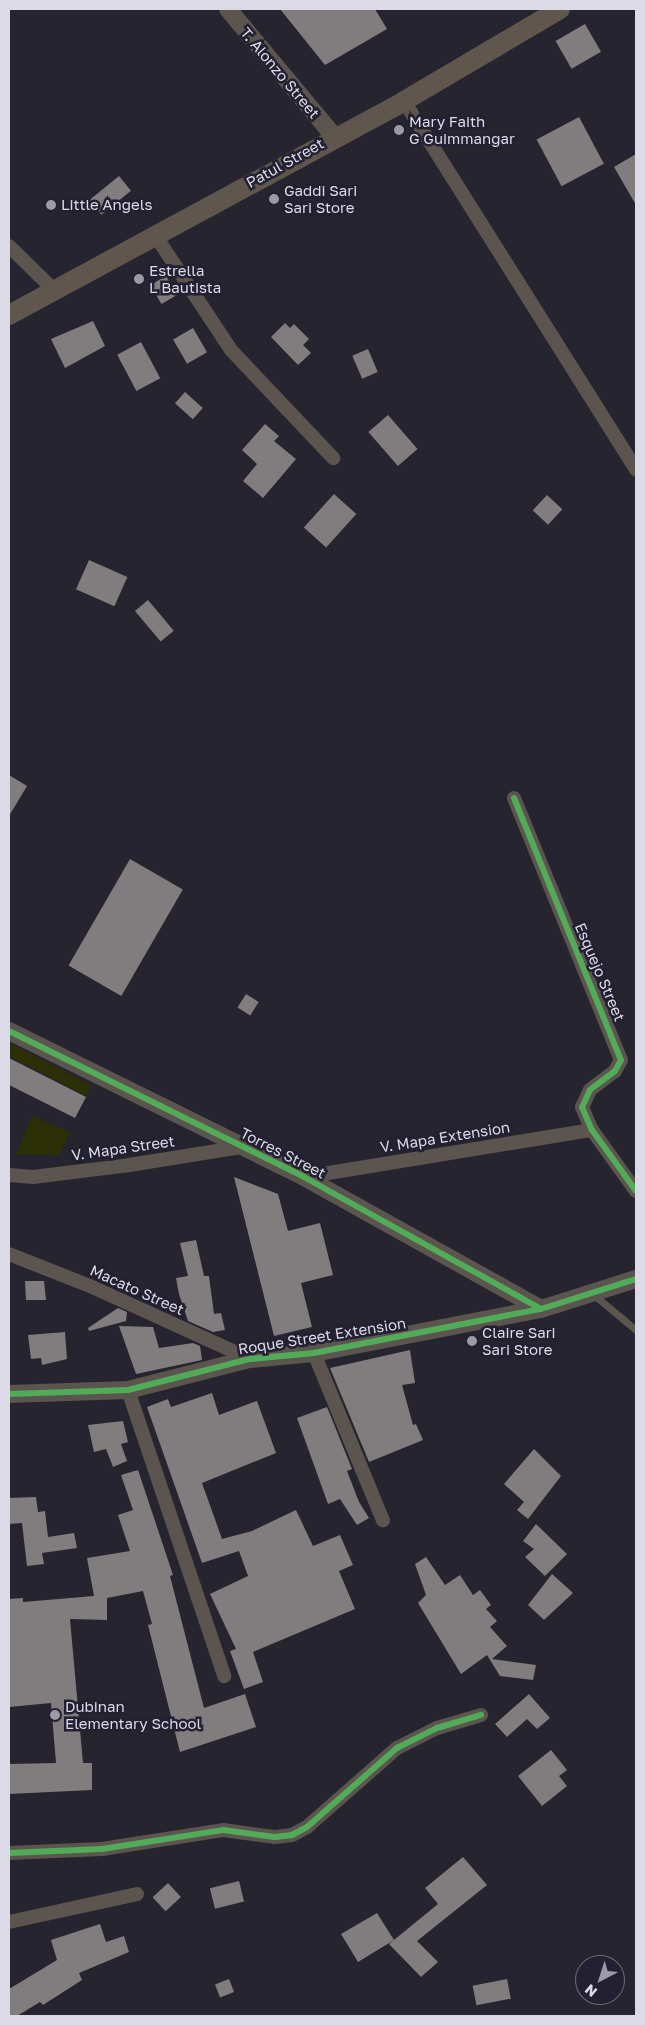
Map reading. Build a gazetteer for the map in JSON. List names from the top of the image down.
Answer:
{
  "streets": {
    "main road": ["Patul Street"],
    "street": [
      "T. Alonzo Street",
      "Esquejo Street",
      "V. Mapa Extension",
      "V. Mapa Street",
      "Torres Street",
      "Macato Street",
      "Roque Street Extension"
    ]
  },
  "crossings": [
    ["T. Alonzo Street", "Patul Street"],
    ["Esquejo Street", "V. Mapa Extension"],
    ["V. Mapa Extension", "Torres Street"],
    ["V. Mapa Street", "Torres Street"],
    ["Torres Street", "Roque Street Extension"],
    ["Macato Street", "Roque Street Extension"]
  ],
  "places": [
    "Mary Faith G Guimmangar",
    "Gaddi Sari Sari Store",
    "Little Angels",
    "Estrella L Bautista",
    "Claire Sari Sari Store",
    "Dubinan Elementary School"
  ],
  "north": "bottom left"
}
